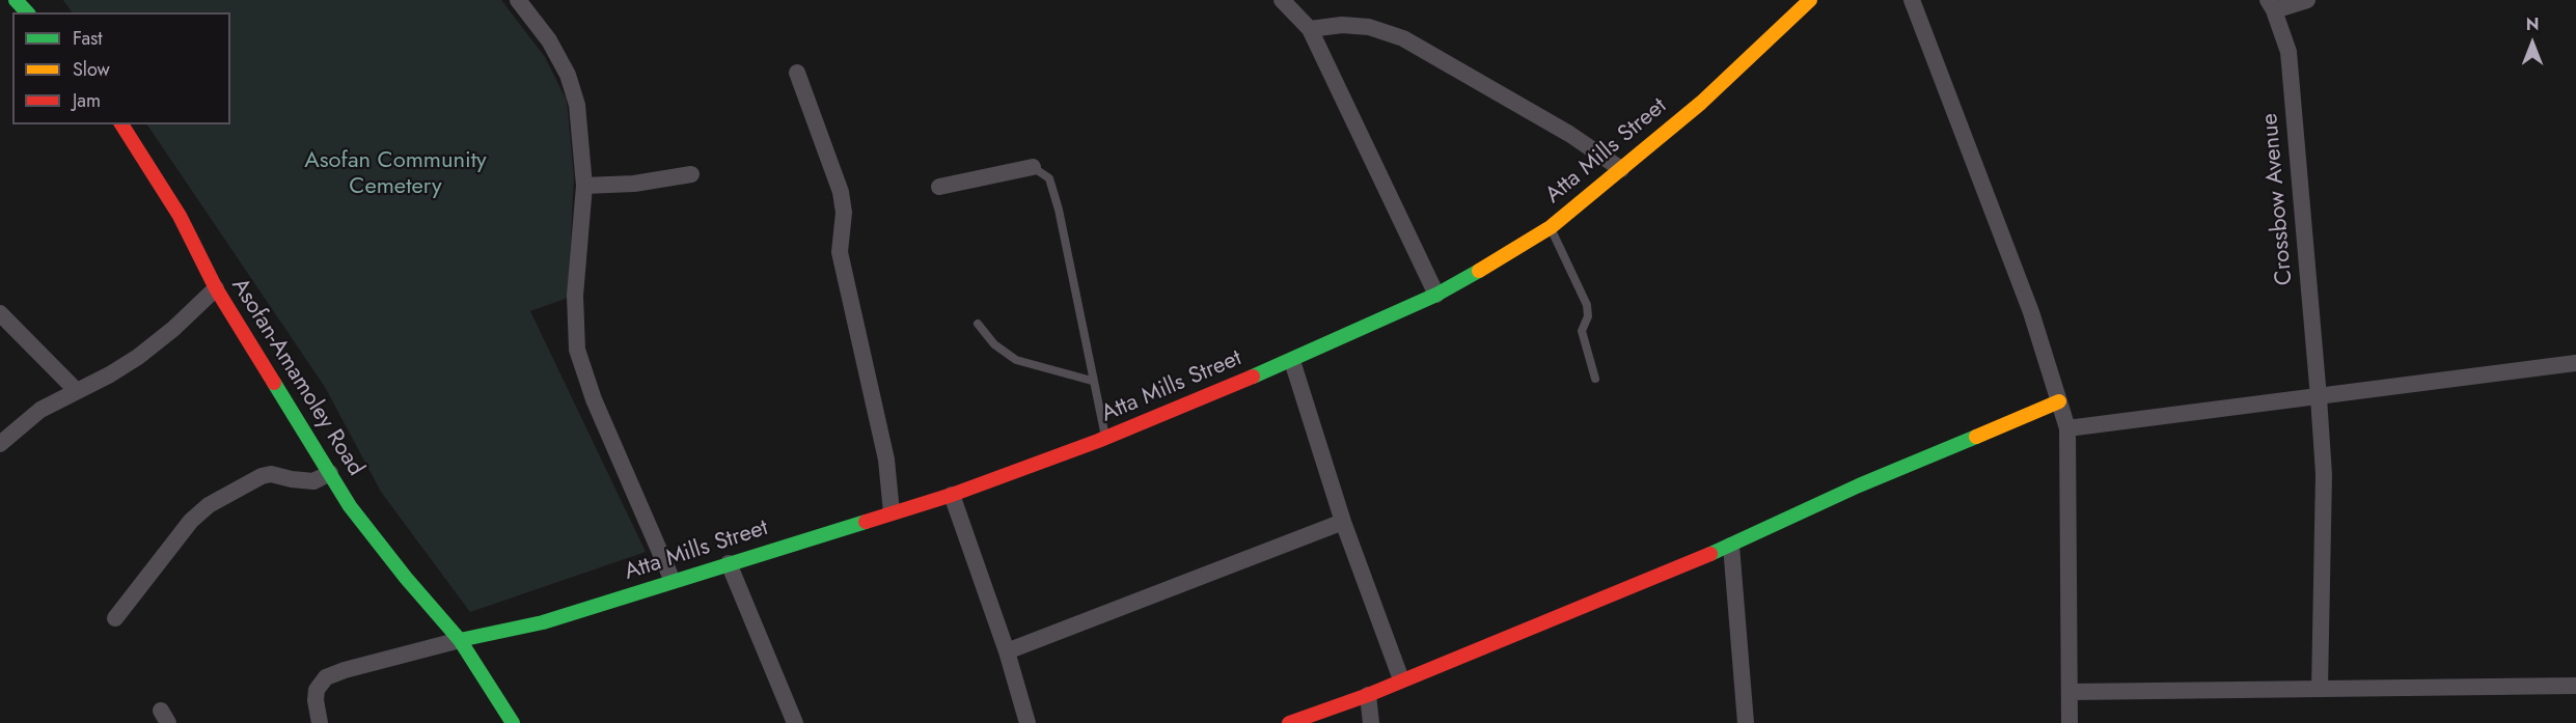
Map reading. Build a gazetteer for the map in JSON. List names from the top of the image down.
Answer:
{
  "streets": {
    "street": ["Atta Mills Street", "Crossbow Avenue", "Asofan-Amamoley Road"]
  },
  "crossings": [
    ["Atta Mills Street", "Asofan-Amamoley Road"]
  ],
  "parks": ["Asofan Community Cemetery"],
  "legend": ["Fast", "Slow", "Jam"],
  "north": "top"
}
